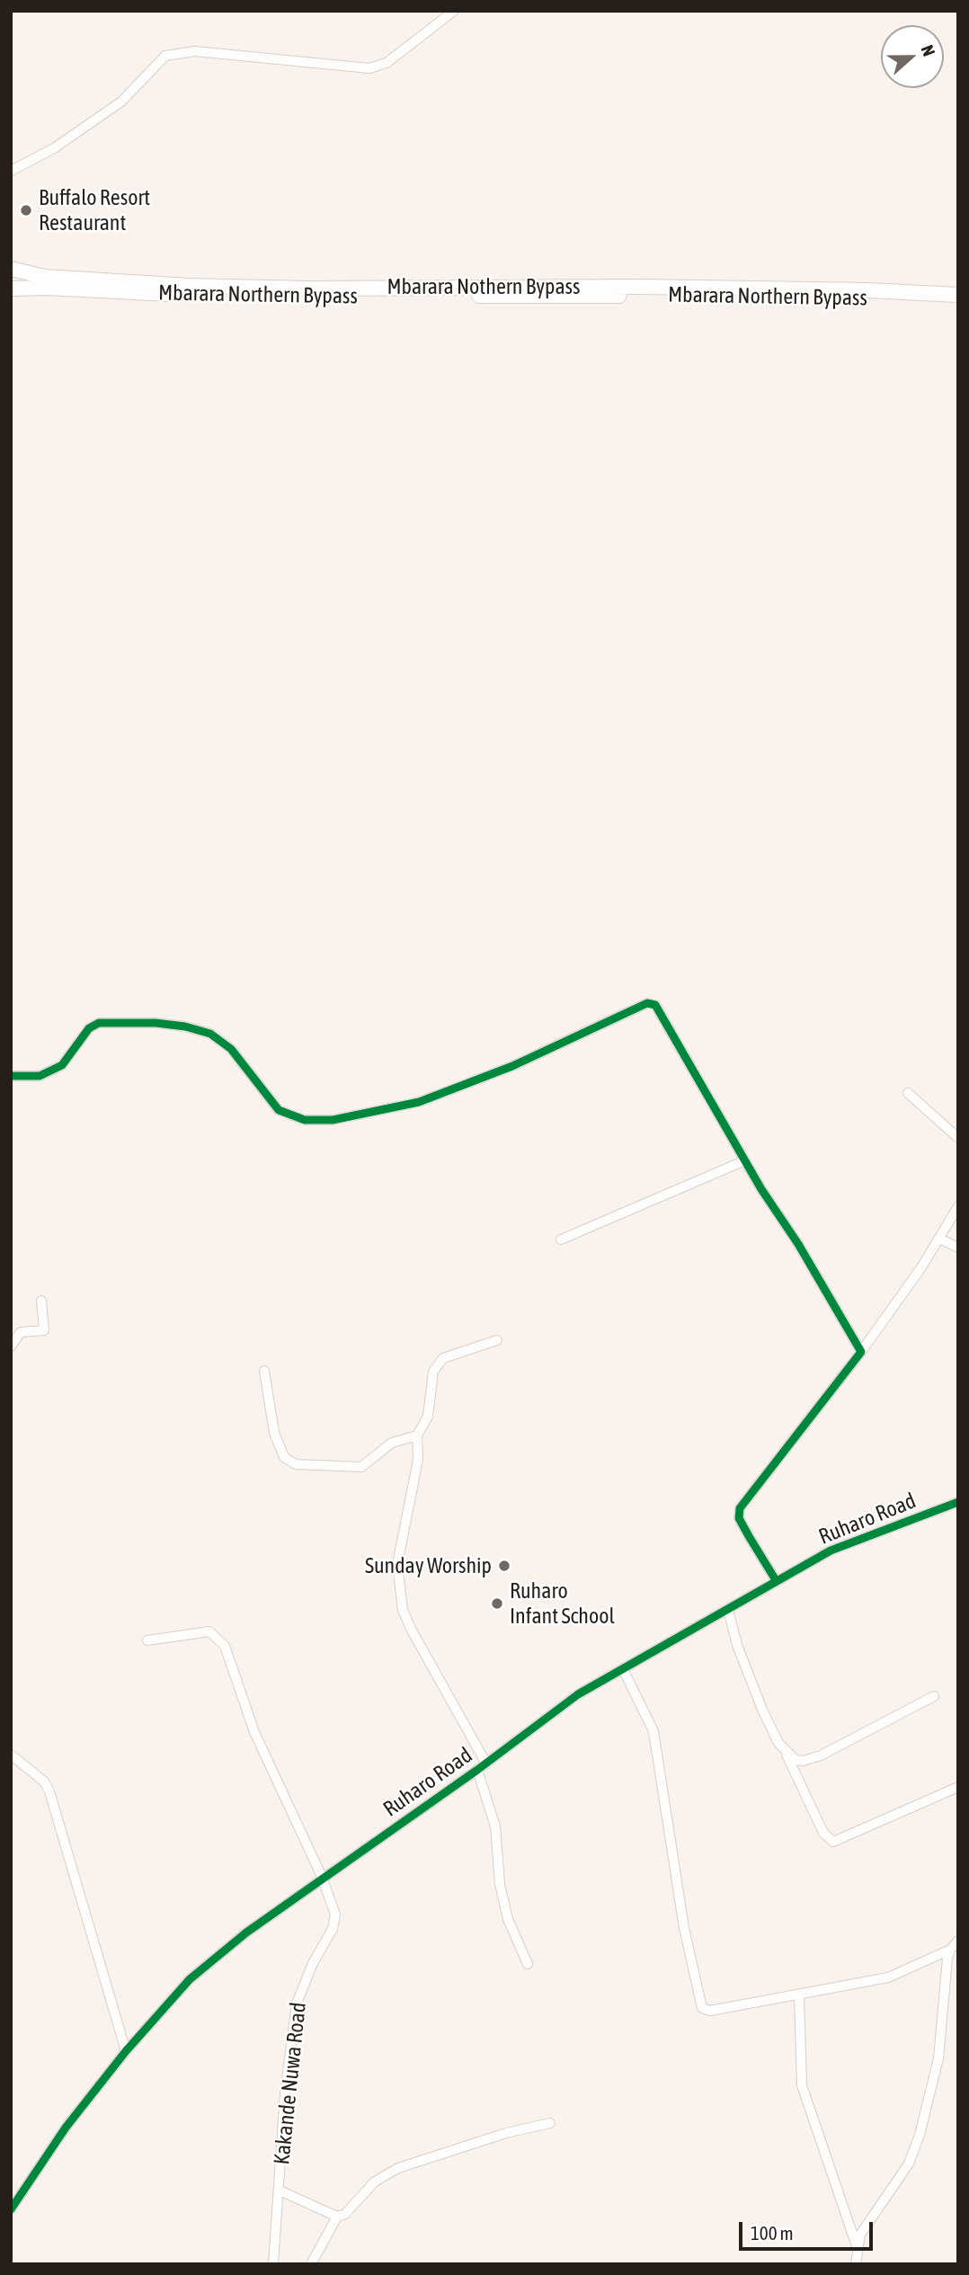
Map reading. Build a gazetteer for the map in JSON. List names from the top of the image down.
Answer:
{
  "streets": {
    "highway": ["Mbarara Nothern Bypass", "Mbarara Northern Bypass"],
    "street": ["Ruharo Road", "Kakande Nuwa Road"]
  },
  "crossings": [
    ["Ruharo Road", "Kakande Nuwa Road"]
  ],
  "places": ["Buffalo Resort Restaurant", "Sunday Worship", "Ruharo Infant School"],
  "scale_bar": "100 m",
  "north": "right"
}
